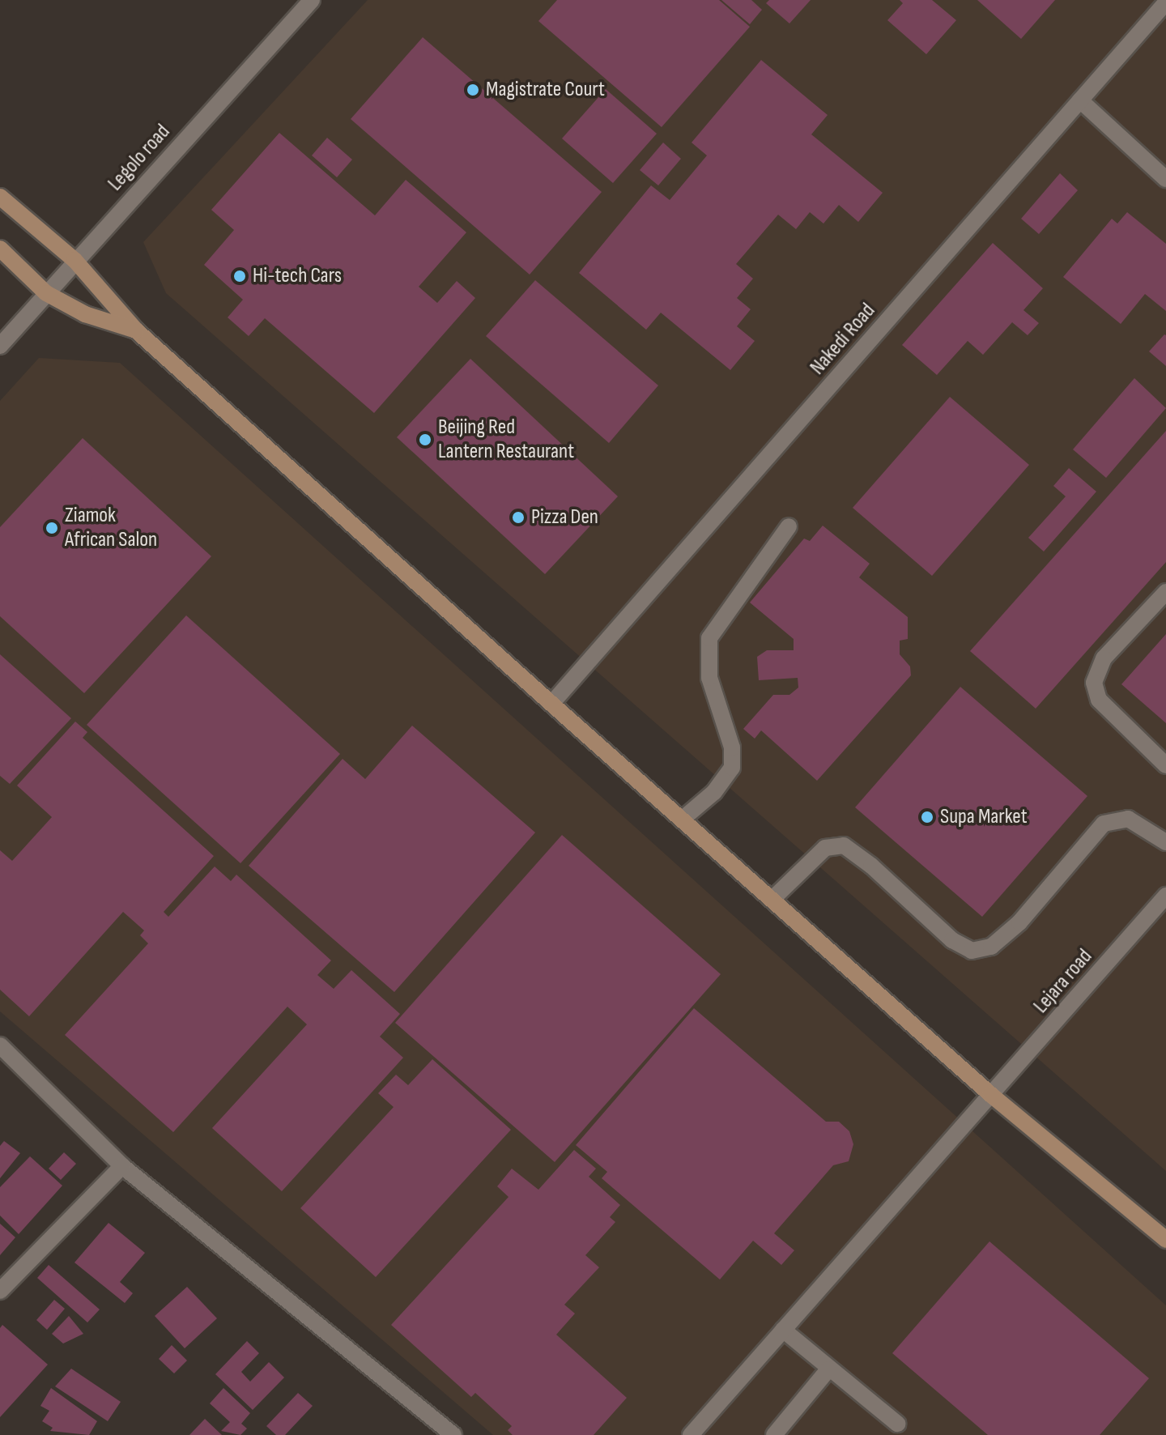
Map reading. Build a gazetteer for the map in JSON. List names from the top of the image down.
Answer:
{
  "streets": {
    "street": ["Legolo road", "Nakedi Road", "Lejara road"]
  },
  "places": [
    "Magistrate Court",
    "Hi-tech Cars",
    "Beijing Red Lantern Restaurant",
    "Pizza Den",
    "Ziamok African Salon",
    "Supa Market"
  ]
}
